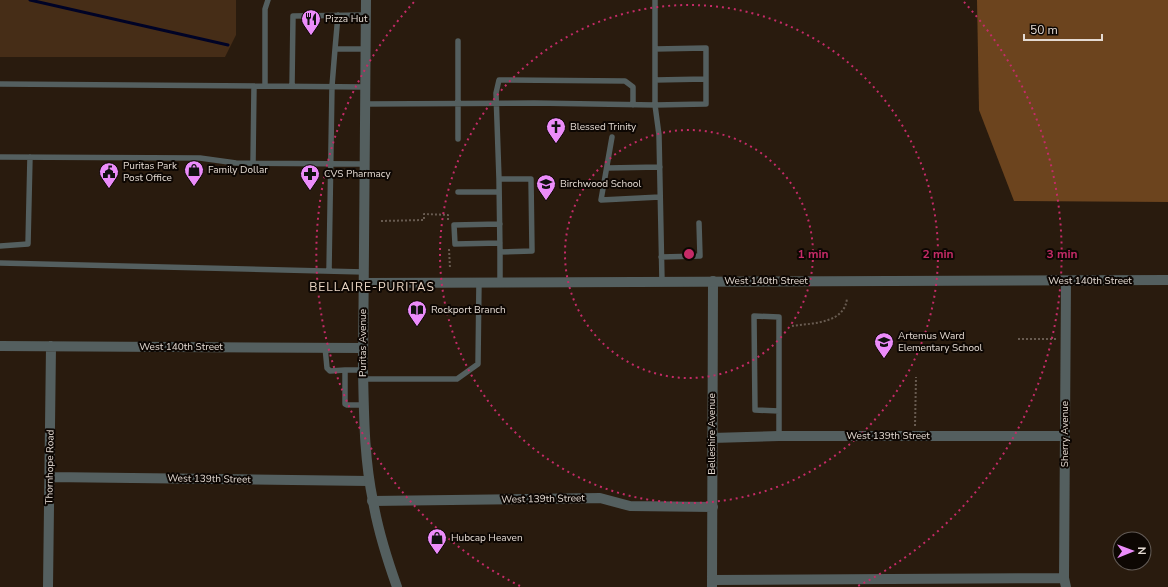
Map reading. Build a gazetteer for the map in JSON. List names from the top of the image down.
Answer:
{
  "streets": {
    "street": [
      "West 140th Street",
      "Puritas Avenue",
      "Belleshire Avenue",
      "Sherry Avenue",
      "West 139th Street",
      "Thornhope Road"
    ]
  },
  "crossings": [
    ["West 140th Street", "Puritas Avenue"],
    ["West 140th Street", "Belleshire Avenue"],
    ["West 140th Street", "Sherry Avenue"],
    ["West 140th Street", "Thornhope Road"],
    ["Puritas Avenue", "West 139th Street"],
    ["Belleshire Avenue", "West 139th Street"],
    ["Sherry Avenue", "West 139th Street"],
    ["West 139th Street", "Thornhope Road"]
  ],
  "districts": ["BELLAIRE-PURITAS"],
  "places": {
    "restaurant": ["Pizza Hut"],
    "church": ["Blessed Trinity"],
    "shop": ["Family Dollar", "Hubcap Heaven"],
    "public building": ["Puritas Park Post Office"],
    "pharmacy": ["CVS Pharmacy"],
    "school or university": ["Birchwood School", "Artemus Ward Elementary School"],
    "library": ["Rockport Branch"]
  },
  "scale_bar": "50 m",
  "north": "right",
  "rings": ["1 min", "2 min", "3 min"]
}
